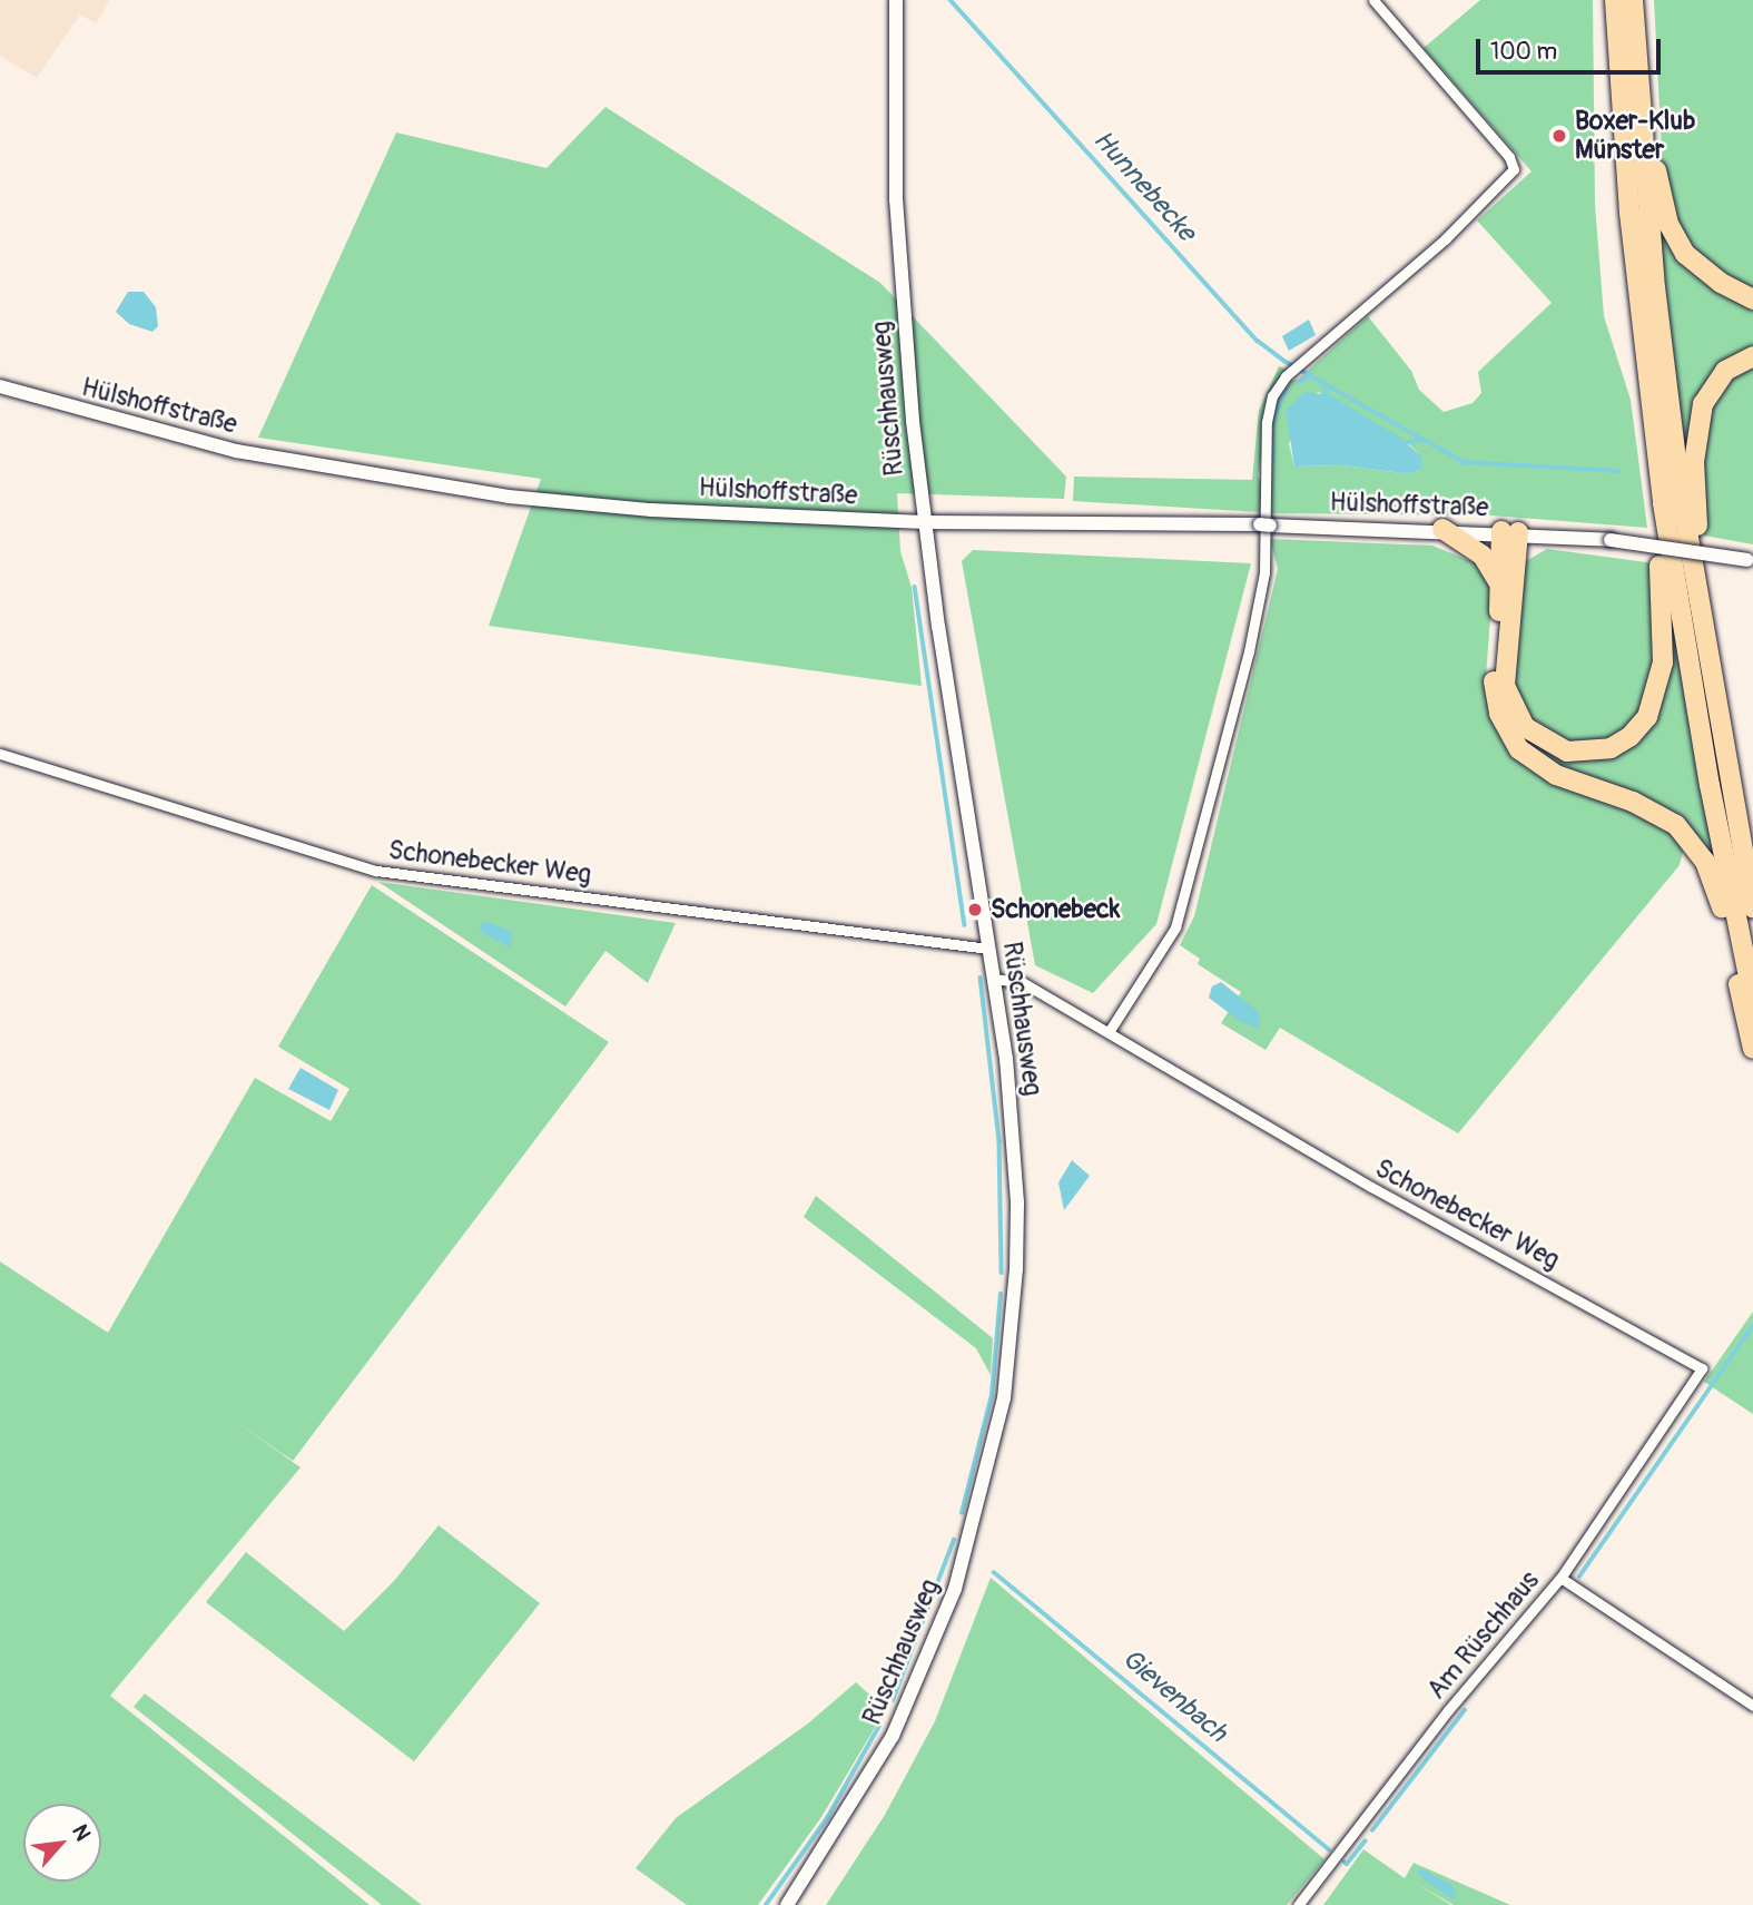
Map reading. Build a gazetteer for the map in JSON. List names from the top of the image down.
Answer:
{
  "streets": {
    "main road": ["Rüschhausweg", "Hülshoffstraße"],
    "street": ["Schonebecker Weg", "Am Rüschhaus"]
  },
  "crossings": [
    ["Rüschhausweg", "Hülshoffstraße"],
    ["Rüschhausweg", "Schonebecker Weg"],
    ["Schonebecker Weg", "Am Rüschhaus"]
  ],
  "water": ["Hunnebecke", "Gievenbach"],
  "places": ["Boxer-Klub Münster", "Schonebeck"],
  "scale_bar": "100 m",
  "north": "top right"
}
